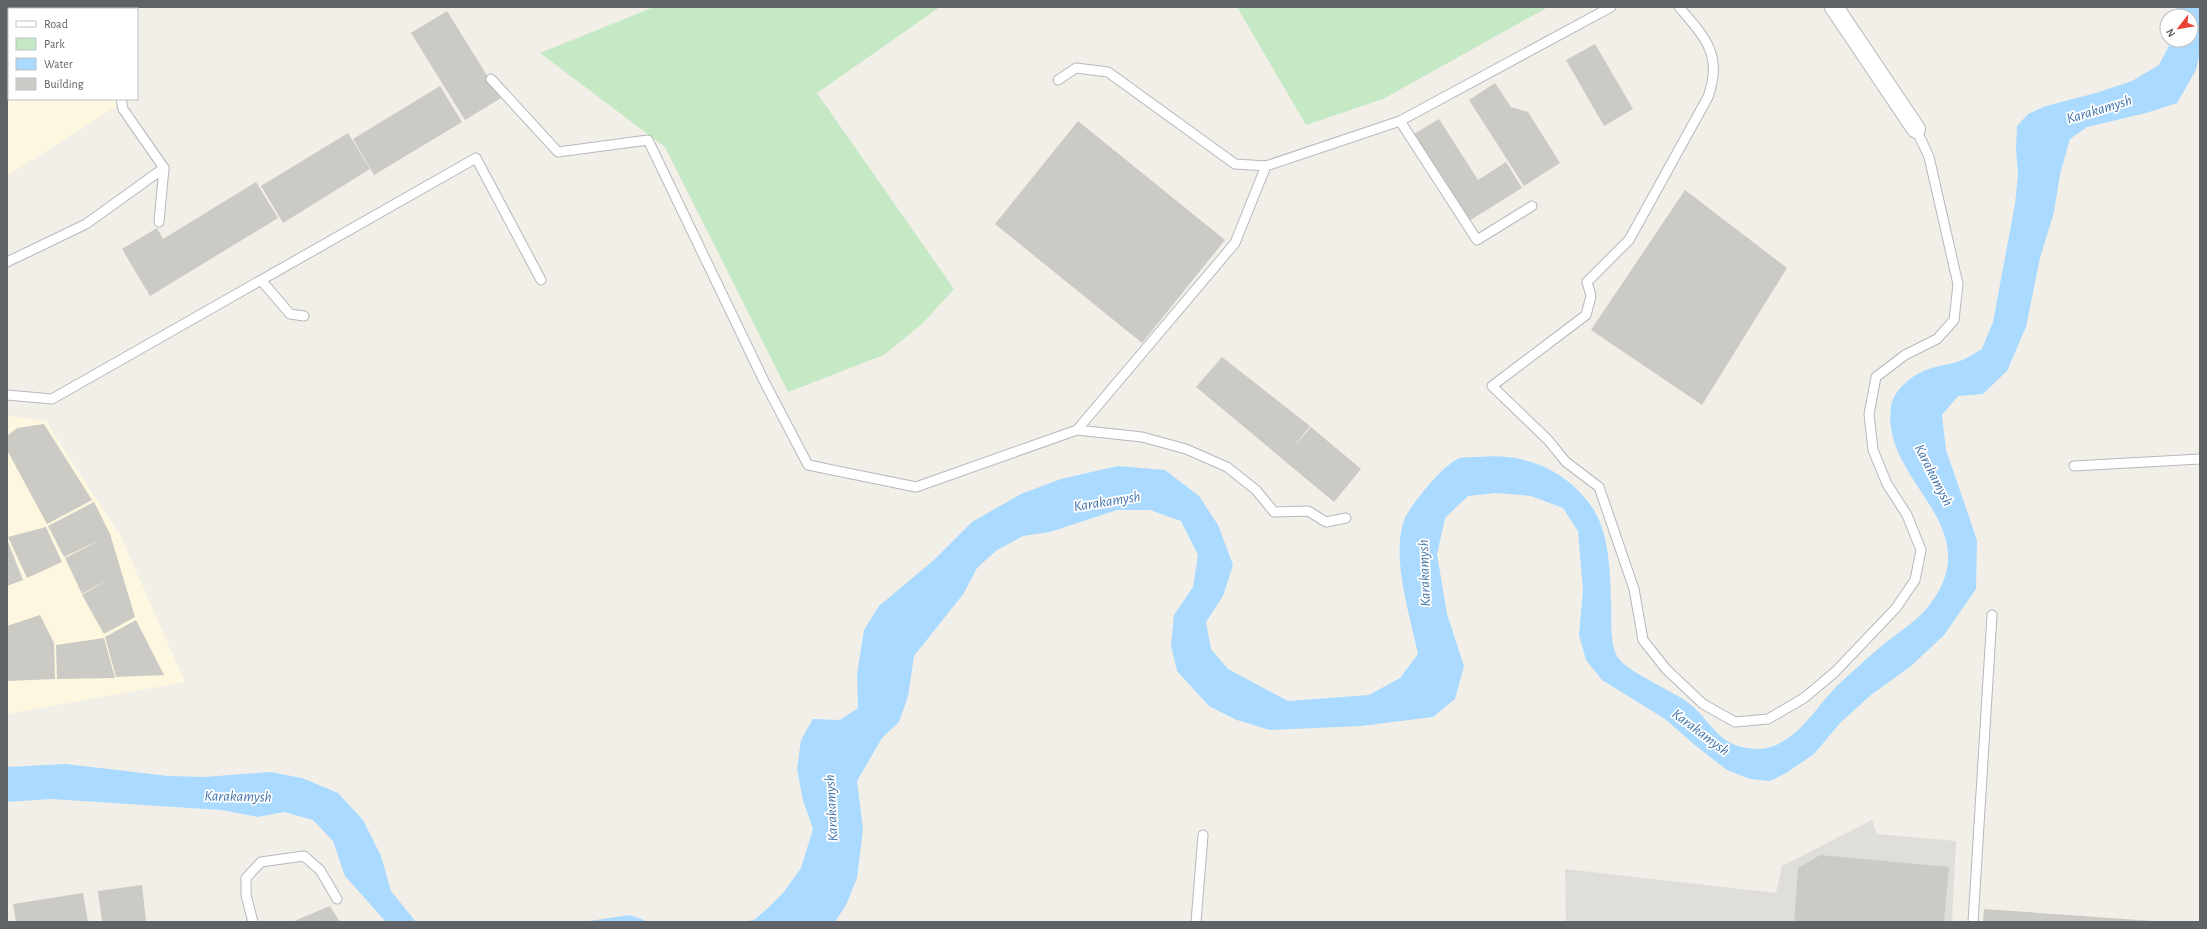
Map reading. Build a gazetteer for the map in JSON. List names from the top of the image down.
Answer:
{
  "water": ["Karakamysh"],
  "legend": [
    "Road",
    "Park",
    "Water",
    "Building"
  ],
  "north": "bottom left"
}
